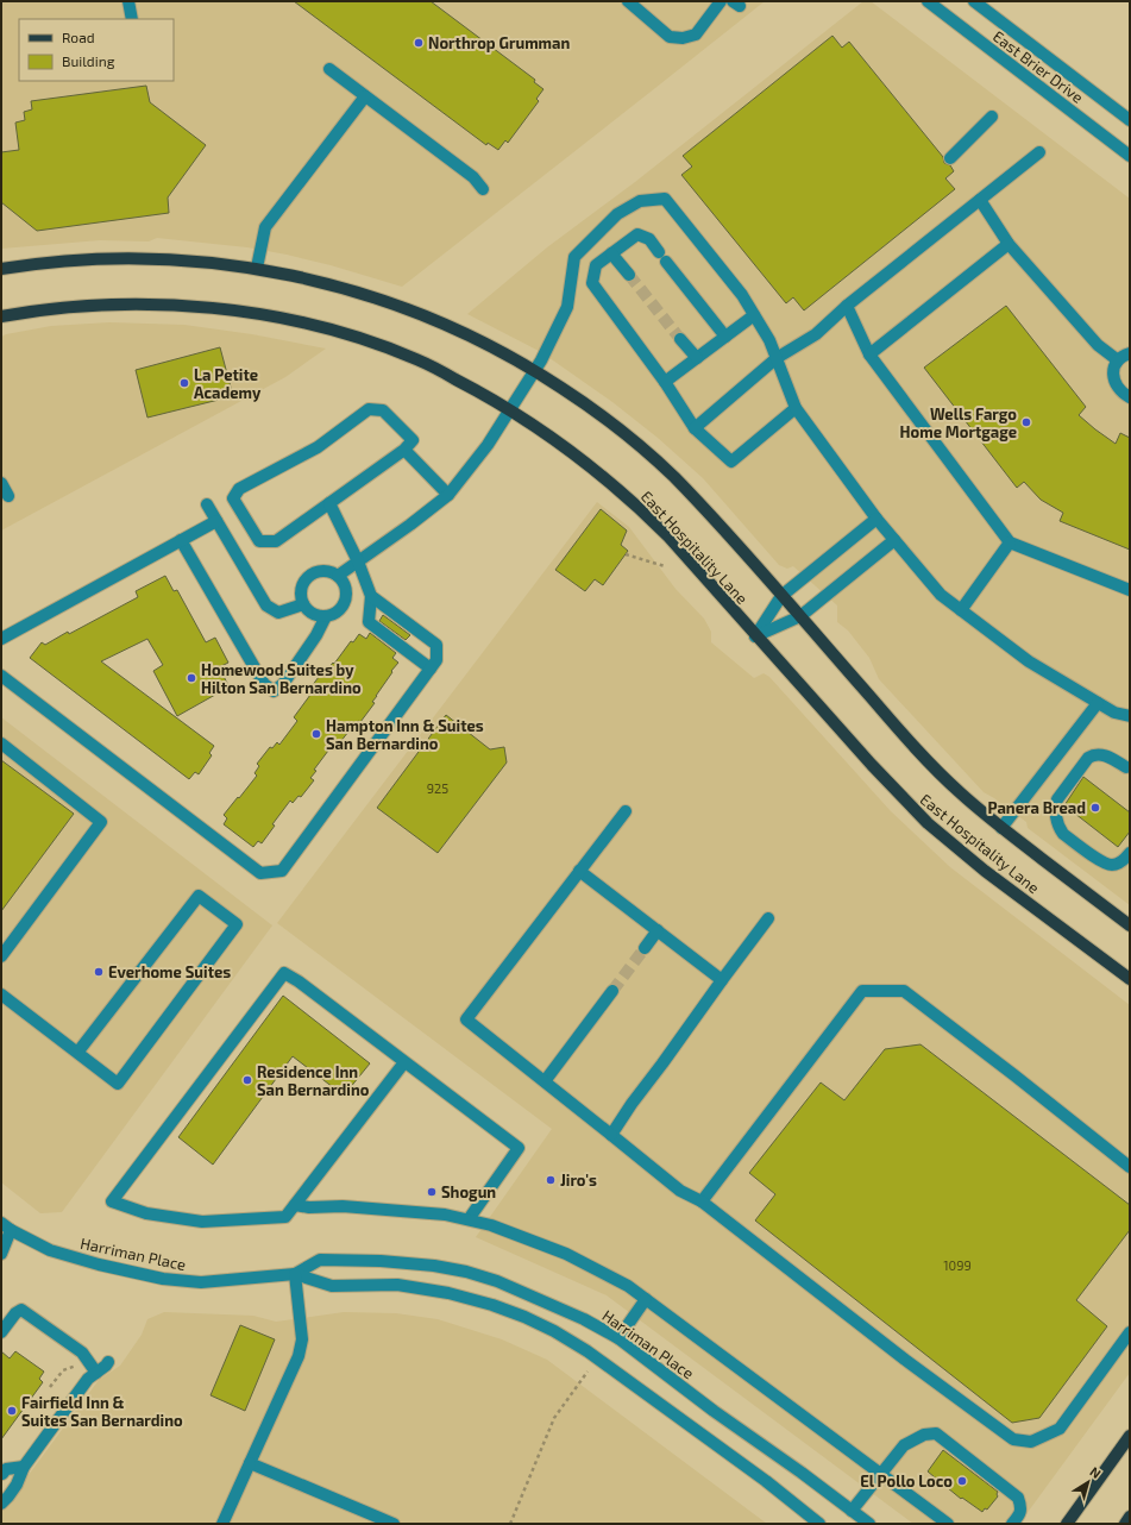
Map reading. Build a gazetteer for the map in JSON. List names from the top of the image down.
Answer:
{
  "streets": {
    "main road": ["East Hospitality Lane"],
    "street": ["East Brier Drive", "Harriman Place"]
  },
  "places": [
    "Northrop Grumman",
    "La Petite Academy",
    "Wells Fargo Home Mortgage",
    "Homewood Suites by Hilton San Bernardino",
    "Hampton Inn & Suites San Bernardino",
    "Panera Bread",
    "Everhome Suites",
    "Residence Inn San Bernardino",
    "Jiro's",
    "Shogun",
    "Fairfield Inn & Suites San Bernardino",
    "El Pollo Loco"
  ],
  "house_numbers": ["925", "1099"],
  "legend": ["Road", "Building"],
  "north": "top right"
}
